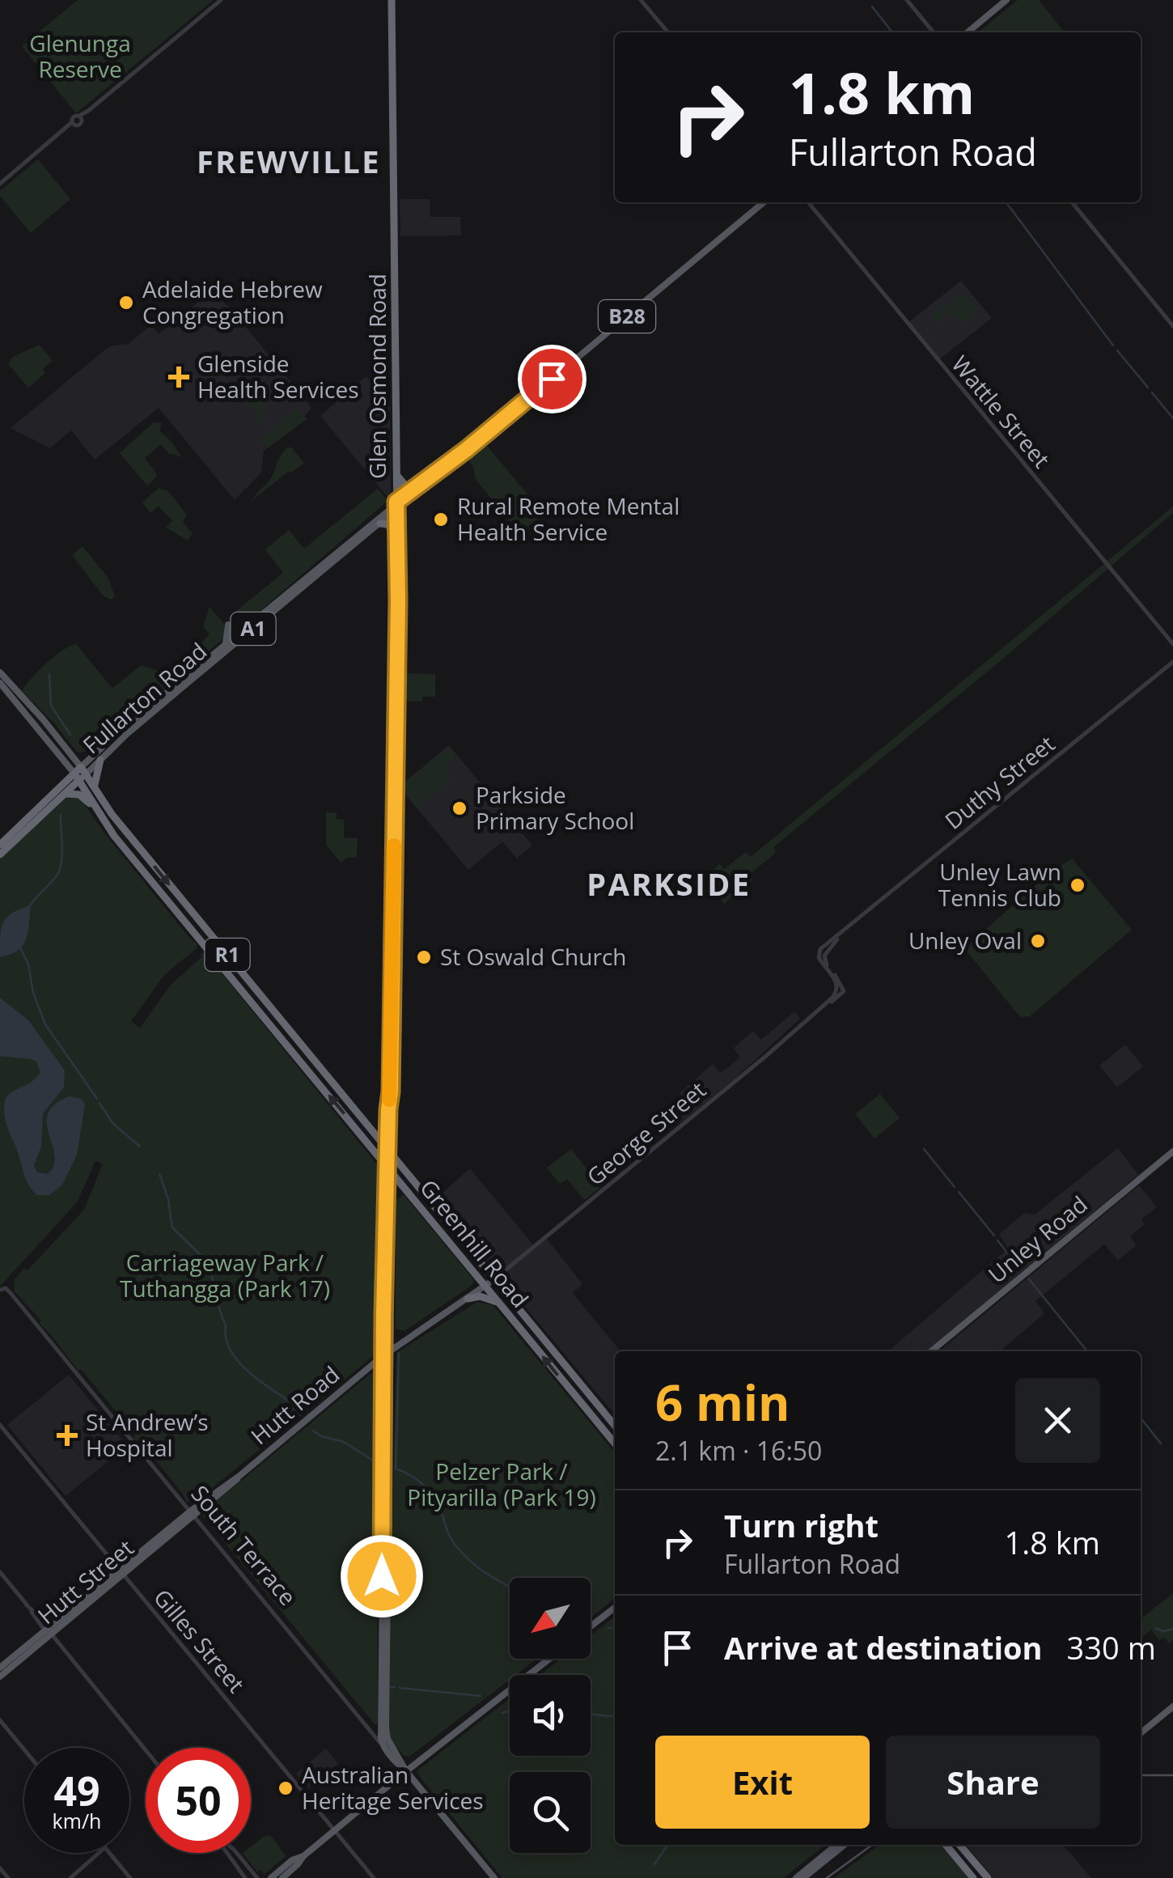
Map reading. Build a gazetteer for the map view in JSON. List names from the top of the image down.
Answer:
{
  "streets": {
    "highway": [
      "Glen Osmond Road",
      "Fullarton Road",
      "R1",
      "Greenhill Road"
    ],
    "main road": [
      "B28",
      "A1",
      "Unley Road",
      "Hutt Road",
      "South Terrace",
      "Hutt Street"
    ],
    "street": [
      "Wattle Street",
      "Duthy Street",
      "George Street",
      "Gilles Street"
    ]
  },
  "crossings": [
    ["Glen Osmond Road", "Fullarton Road"],
    ["Glen Osmond Road", "Greenhill Road"],
    ["Glen Osmond Road", "Hutt Road"],
    ["Glen Osmond Road", "South Terrace"],
    ["Fullarton Road", "Greenhill Road"],
    ["Duthy Street", "George Street"],
    ["George Street", "Greenhill Road"],
    ["George Street", "Hutt Road"],
    ["Greenhill Road", "Hutt Road"],
    ["Hutt Road", "South Terrace"],
    ["Hutt Road", "Hutt Street"],
    ["South Terrace", "Hutt Street"],
    ["Hutt Street", "Gilles Street"]
  ],
  "districts": ["FREWVILLE", "PARKSIDE"],
  "parks": ["Glenunga Reserve", "Carriageway Park / Tuthangga (Park 17)", "Pelzer Park / Pityarilla (Park 19)"],
  "places": {
    "other": [
      "Adelaide Hebrew Congregation",
      "Rural Remote Mental Health Service",
      "Parkside Primary School",
      "Unley Lawn Tennis Club",
      "Unley Oval",
      "St Oswald Church",
      "Australian Heritage Services"
    ],
    "health": ["Glenside Health Services", "St Andrew’s Hospital"]
  },
  "north": "bottom left",
  "page": {
    "turn": ["1.8 km", "Fullarton Road"],
    "heading": ["6 min", "2.1 km · 16:50"],
    "list": [
      {
        "name": "Turn right",
        "note": "Fullarton Road",
        "value": "1.8 km"
      },
      {
        "name": "Arrive at destination",
        "value": "330 m"
      }
    ],
    "buttons": ["Exit", "Share"],
    "speed": "49 km/h",
    "limit": "50"
  }
}
